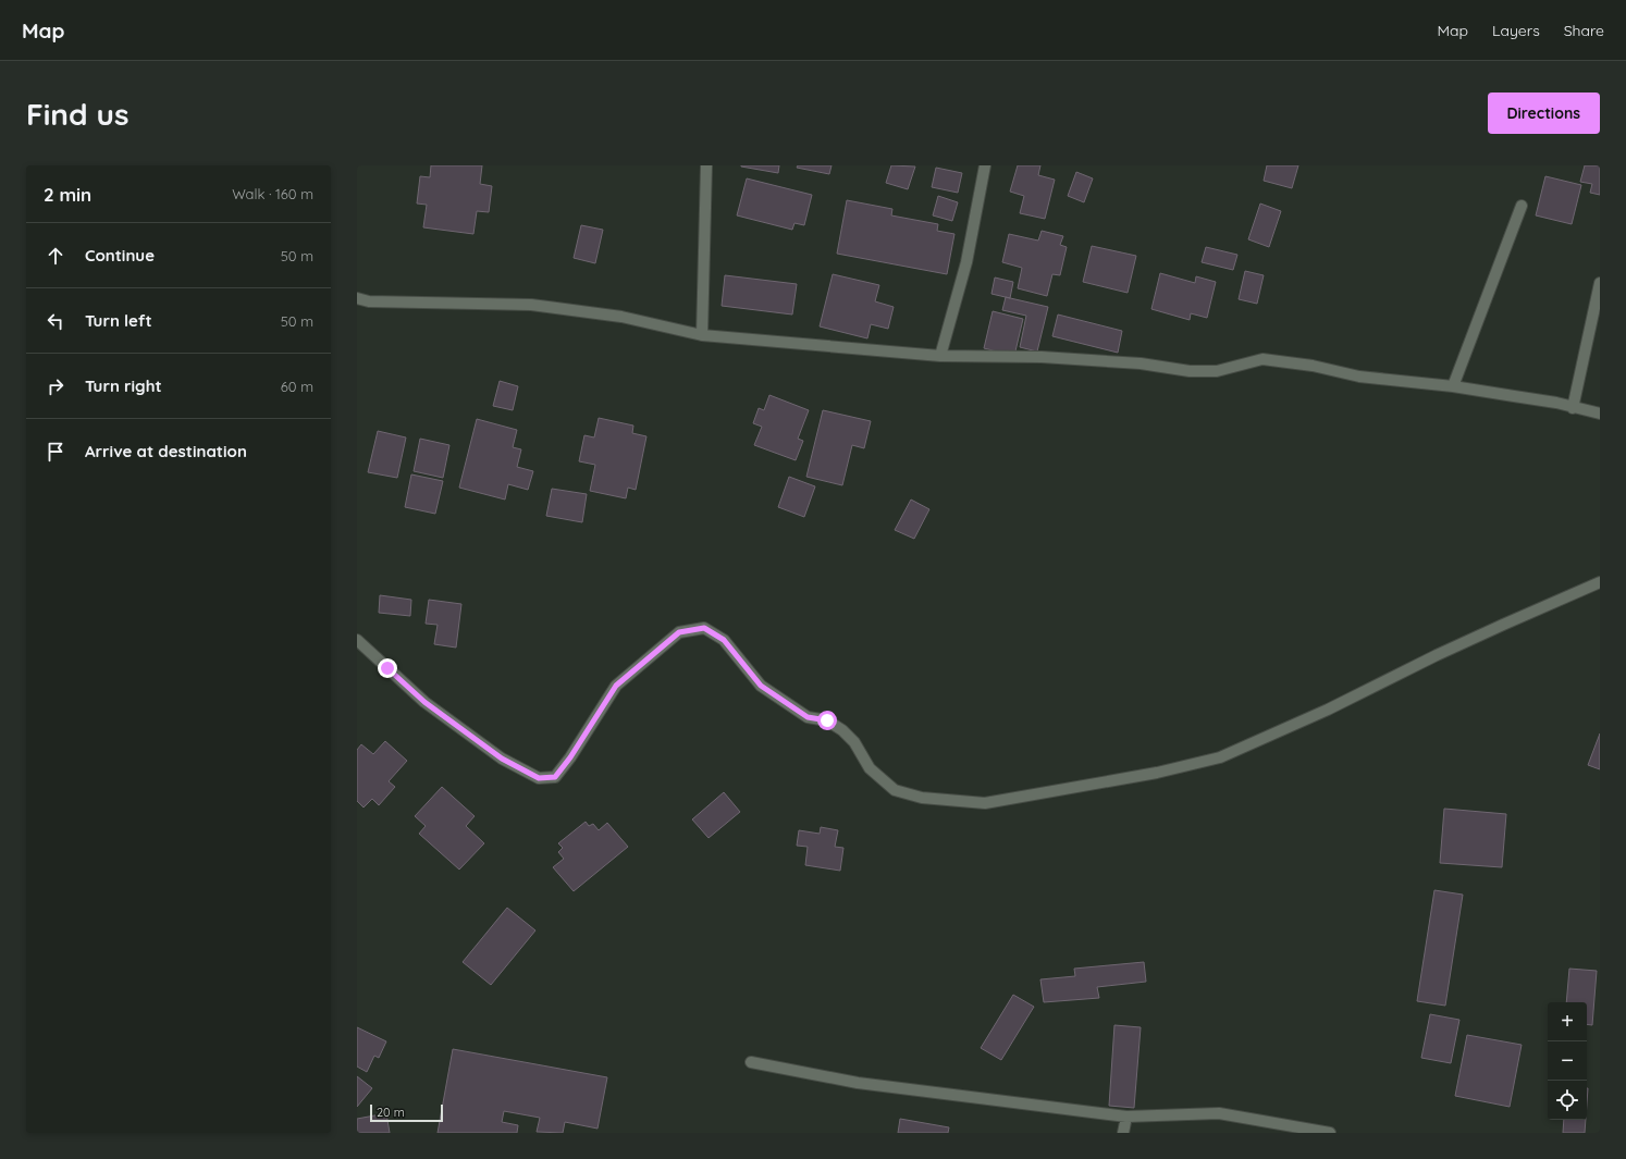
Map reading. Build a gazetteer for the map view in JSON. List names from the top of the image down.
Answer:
{
  "scale_bar": "20 m",
  "page": {
    "header": "Map",
    "nav": ["Map", "Layers", "Share"],
    "buttons": "Directions",
    "title": "Find us",
    "heading": ["2 min", "Walk · 160 m"],
    "list": [
      ["Continue", "50 m"],
      ["Turn left", "50 m"],
      ["Turn right", "60 m"],
      "Arrive at destination"
    ],
    "map_buttons": ["+", "−"],
    "scale": "20 m"
  }
}
